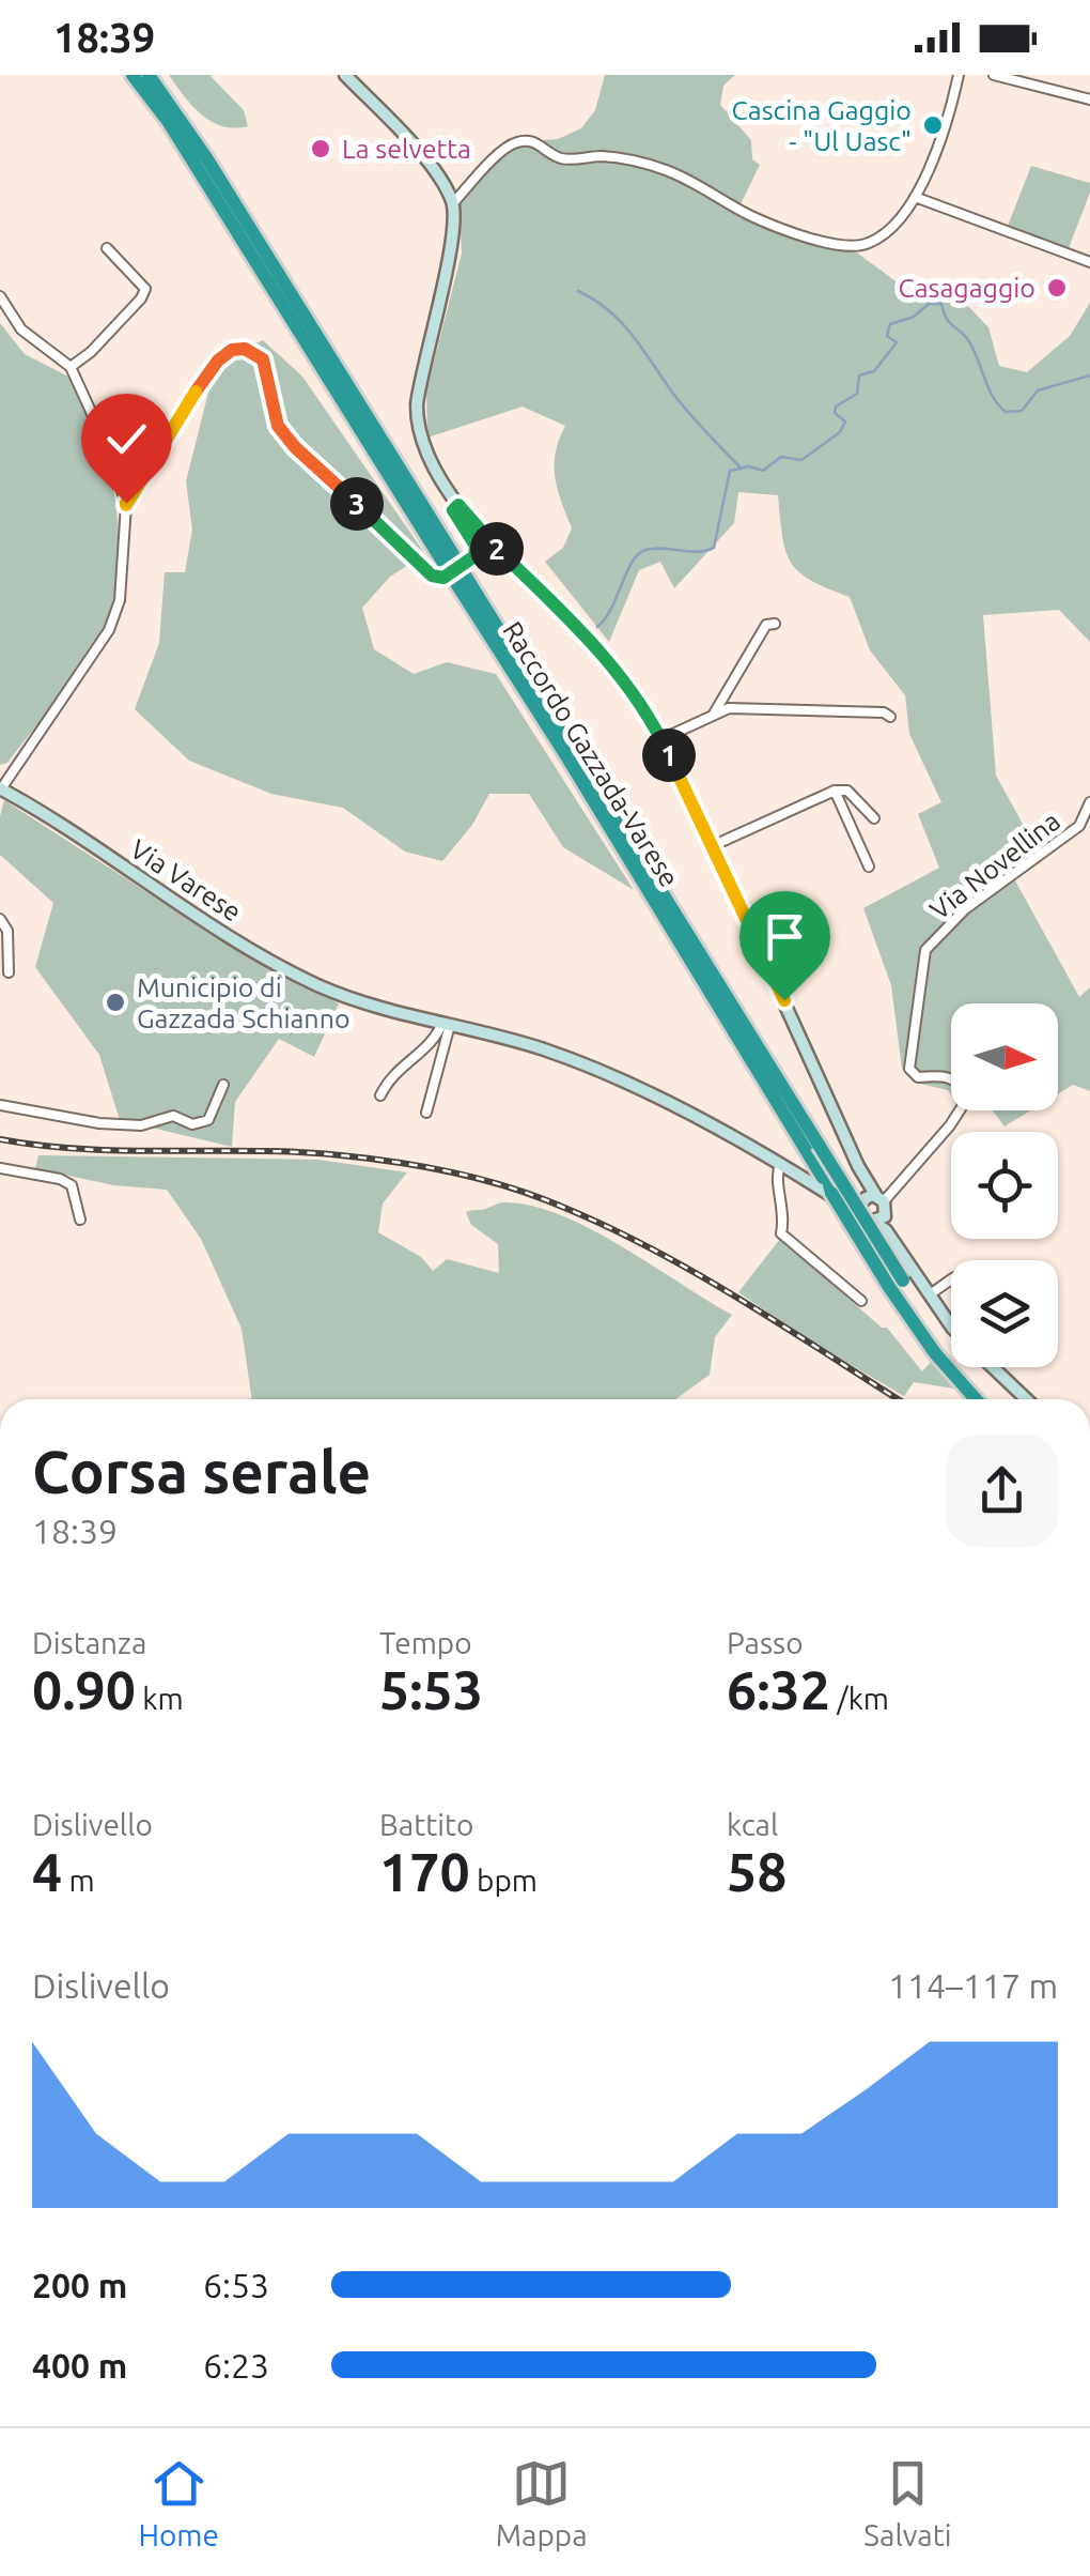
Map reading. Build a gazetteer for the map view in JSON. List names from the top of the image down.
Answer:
{
  "streets": {
    "highway": ["Raccordo Gazzada-Varese"],
    "main road": ["Via Varese"],
    "street": ["Via Novellina"]
  },
  "crossings": [
    ["Raccordo Gazzada-Varese", "Via Varese"]
  ],
  "places": [
    "Cascina Gaggio - \"Ul Uasc\"",
    "La selvetta",
    "Casagaggio",
    "Municipio di Gazzada Schianno"
  ],
  "north": "right",
  "page": {
    "status": "18:39",
    "pins": ["3", "2", "1"],
    "heading": ["Corsa serale", "18:39"],
    "stats": [
      ["Distanza", "0.90 km"],
      ["Tempo", "5:53"],
      ["Passo", "6:32 /km"],
      ["Dislivello", "4 m"],
      ["Battito", "170 bpm"],
      ["kcal", "58"]
    ],
    "chart": ["Dislivello", "114–117 m"],
    "list": [
      {
        "name": "200 m",
        "note": "6:53"
      },
      {
        "name": "400 m",
        "note": "6:23"
      }
    ],
    "tabs": ["Home", "Mappa", "Salvati"]
  }
}
